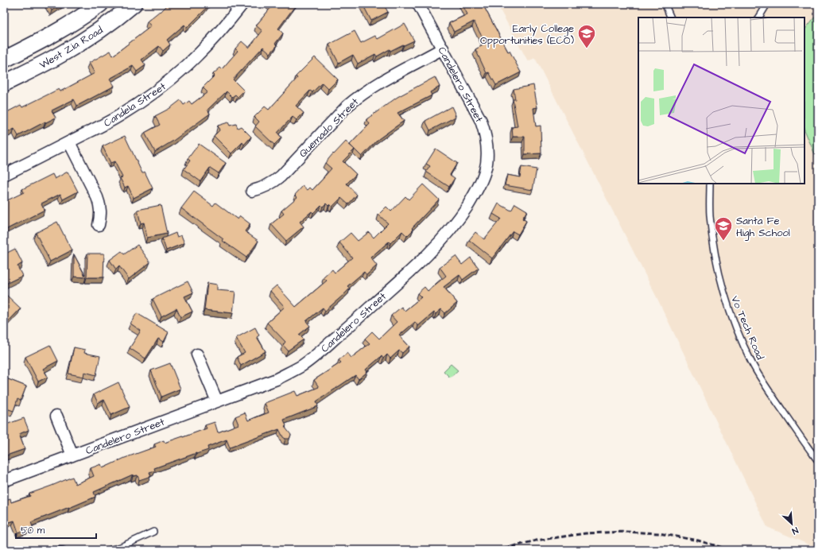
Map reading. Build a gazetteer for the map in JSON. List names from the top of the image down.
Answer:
{
  "streets": {
    "main road": ["West Zia Road"],
    "street": ["Candelero Street", "Candela Street", "Quemado Street"],
    "lane": ["Vo Tech Road"]
  },
  "crossings": [
    ["Candelero Street", "Quemado Street"]
  ],
  "places": {
    "school or university": ["Early College Opportunities (ECO)", "Santa Fe High School"]
  },
  "scale_bar": "50 m",
  "north": "bottom right"
}
